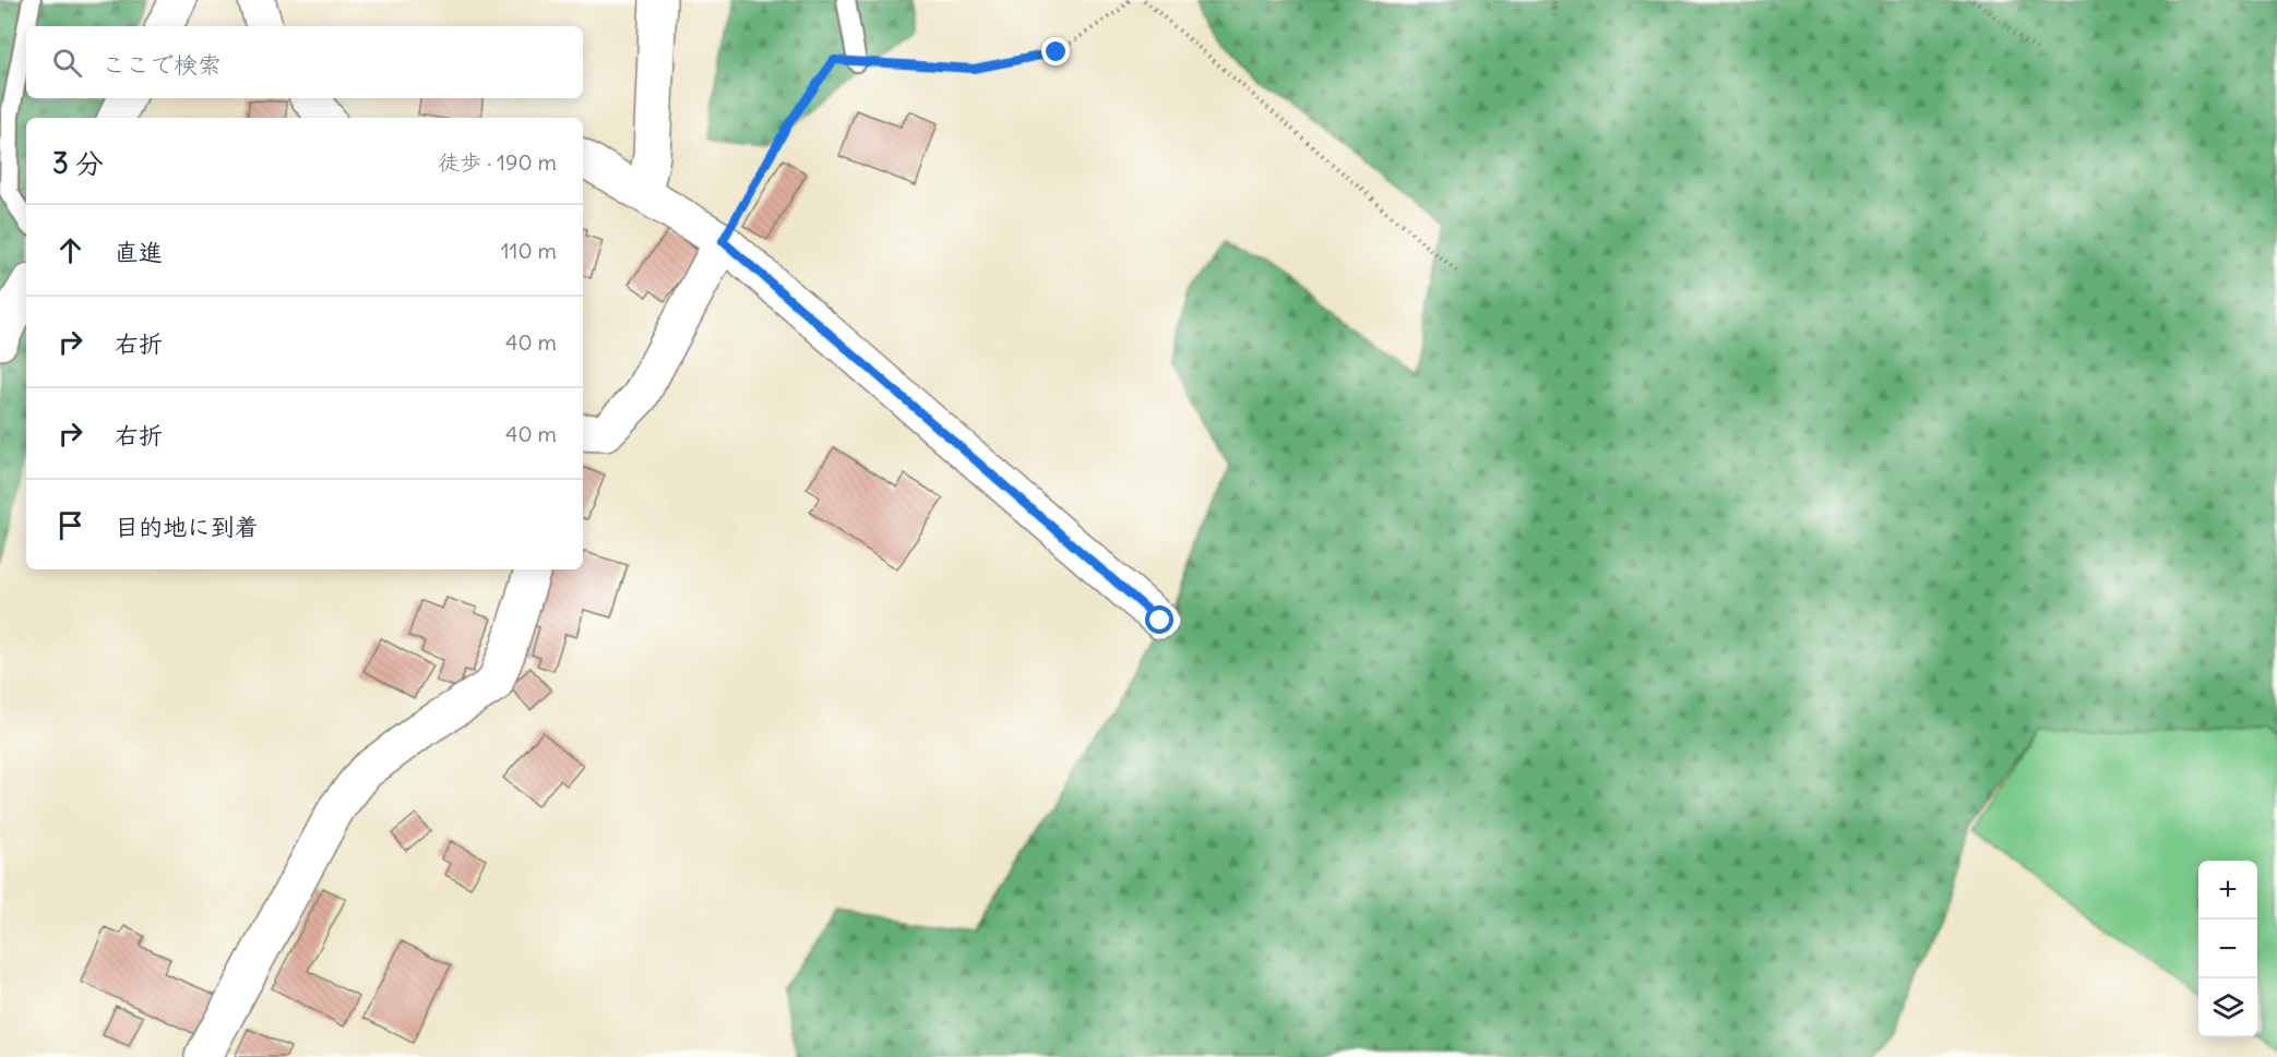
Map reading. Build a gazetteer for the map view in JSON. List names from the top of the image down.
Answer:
{
  "page": {
    "search": "ここで検索",
    "heading": ["3 分", "徒歩 · 190 m"],
    "list": [
      ["直進", "110 m"],
      ["右折", "40 m"],
      ["右折", "40 m"],
      "目的地に到着"
    ],
    "map_buttons": ["+", "−"]
  }
}
